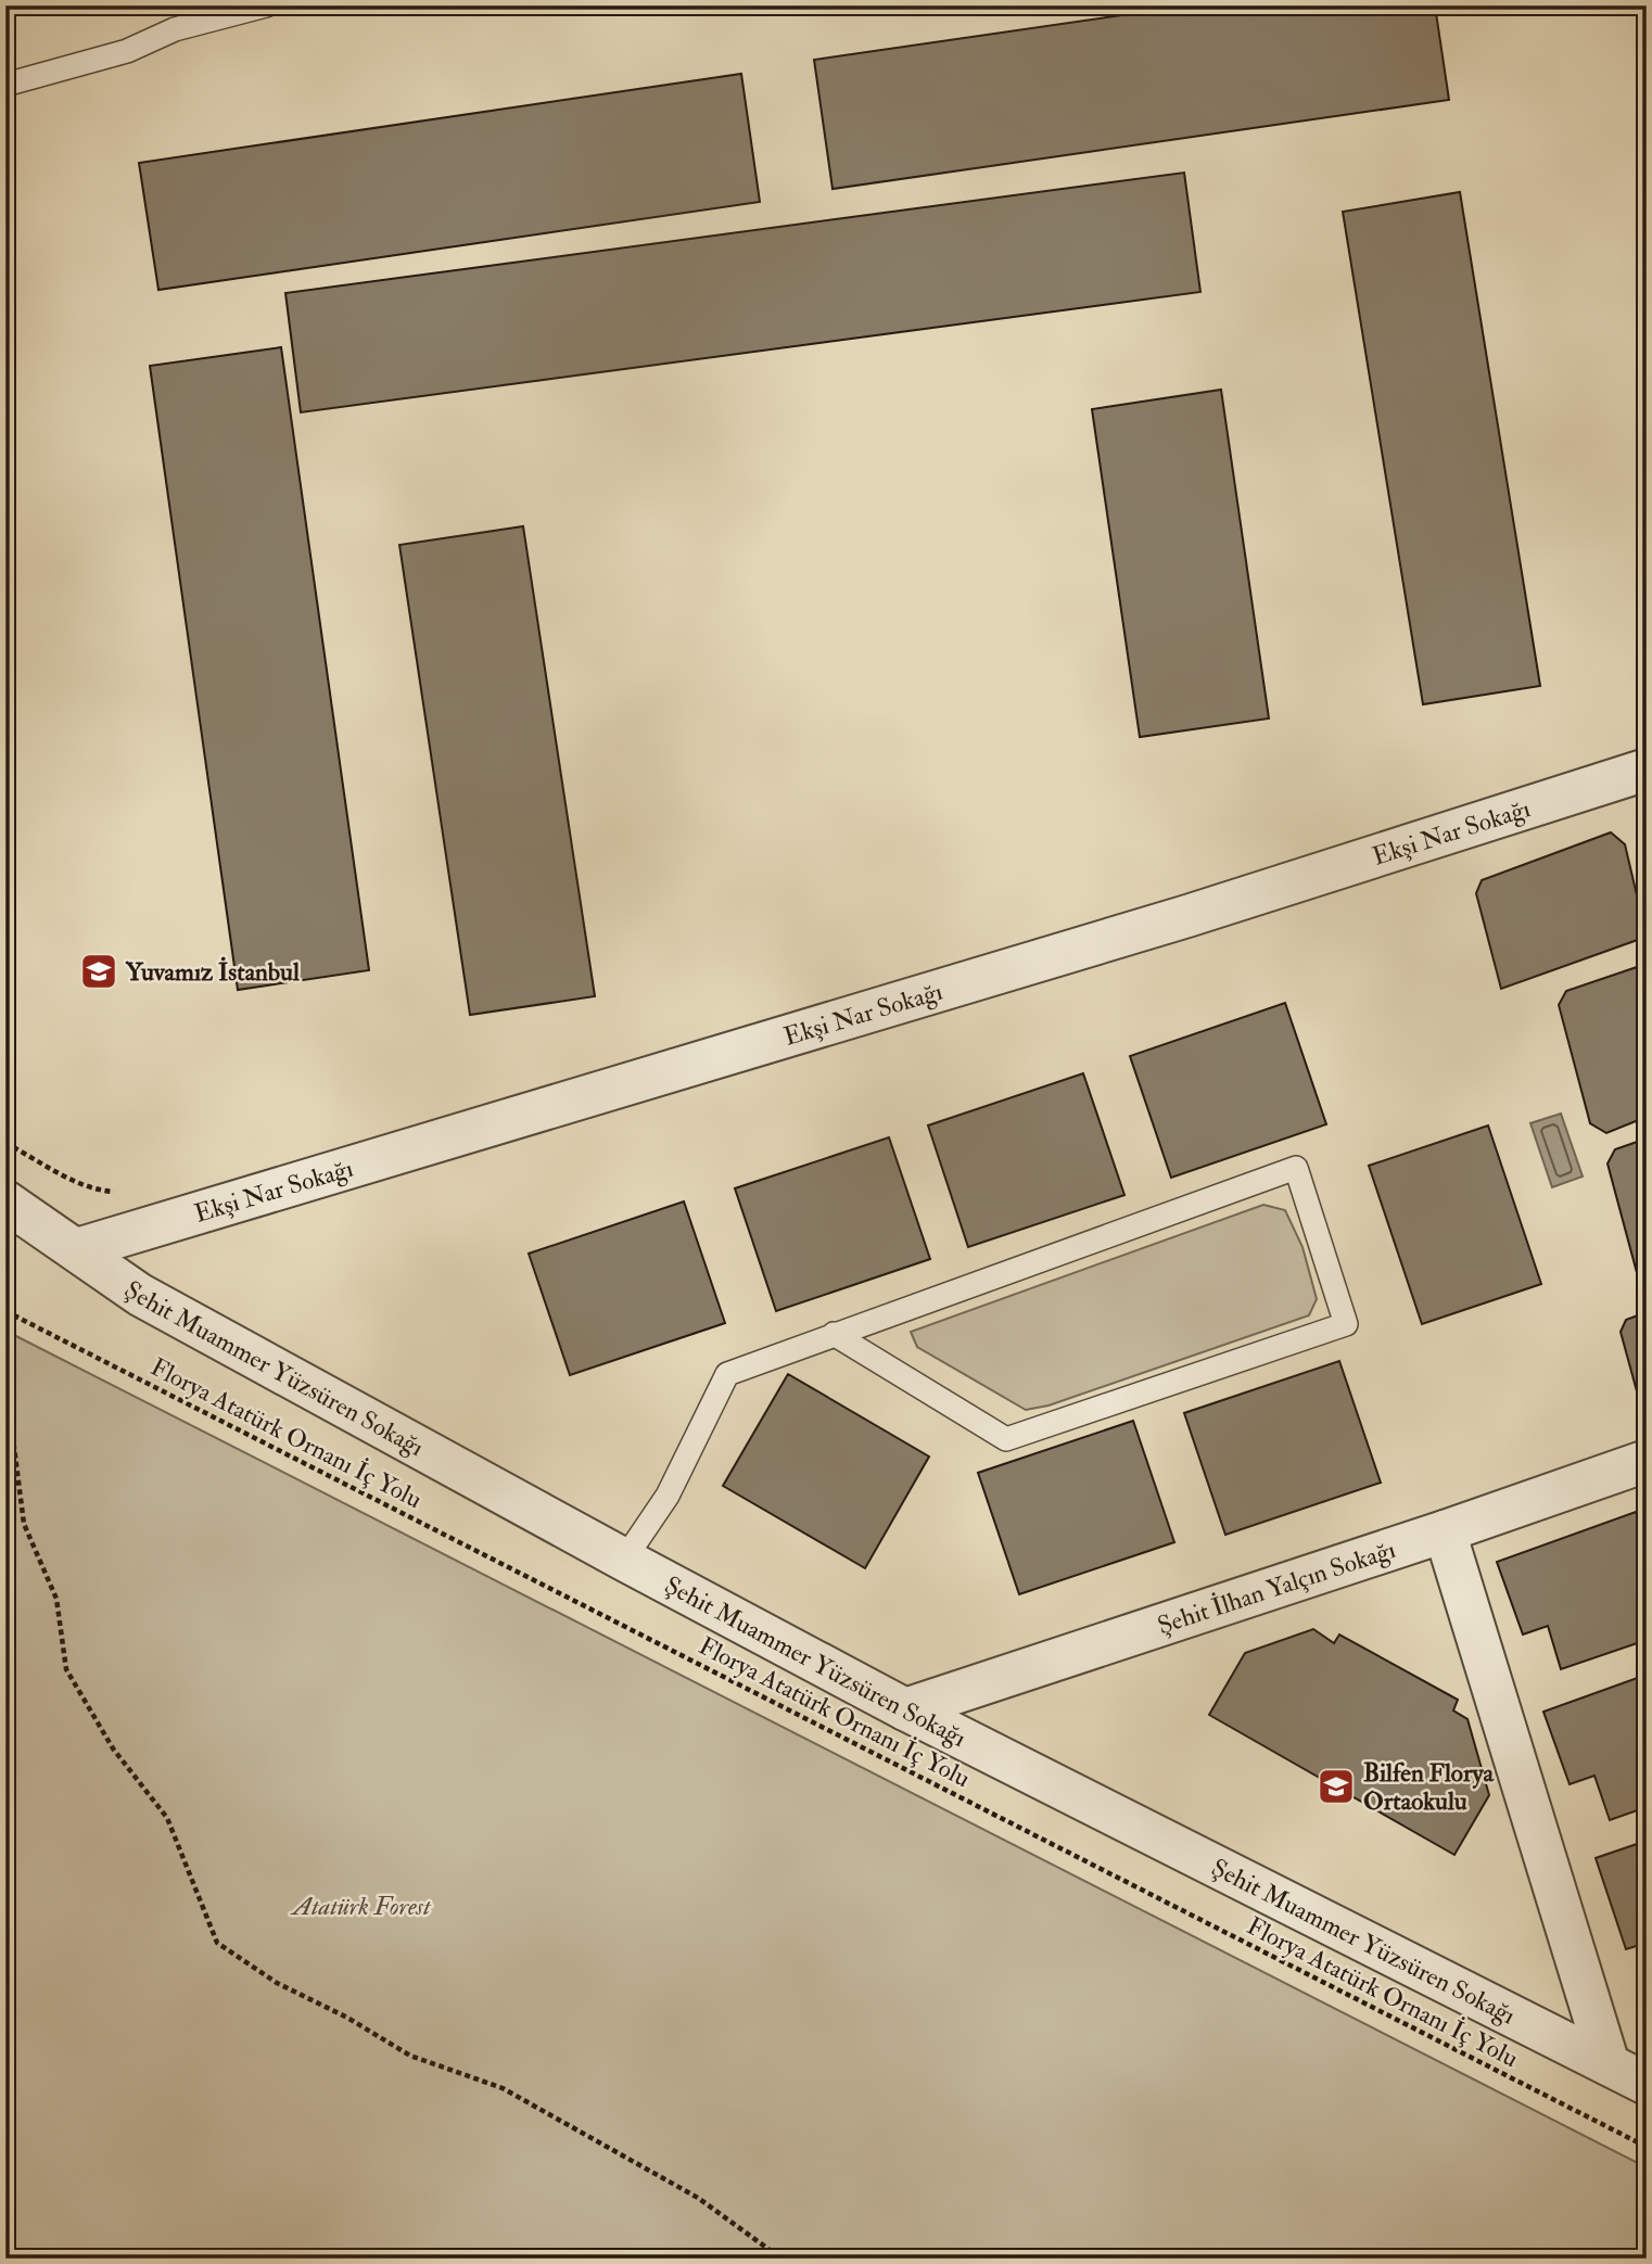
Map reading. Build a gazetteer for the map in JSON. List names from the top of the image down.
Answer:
{
  "streets": {
    "street": ["Ekşi Nar Sokağı", "Şehit Muammer Yüzsüren Sokağı", "Şehit İlhan Yalçın Sokağı"],
    "path": ["Florya Atatürk Ornanı İç Yolu"]
  },
  "crossings": [
    ["Ekşi Nar Sokağı", "Şehit Muammer Yüzsüren Sokağı"],
    ["Şehit Muammer Yüzsüren Sokağı", "Şehit İlhan Yalçın Sokağı"]
  ],
  "parks": ["Atatürk Forest"],
  "places": {
    "school or university": ["Yuvamız İstanbul", "Bilfen Florya Ortaokulu"]
  }
}
